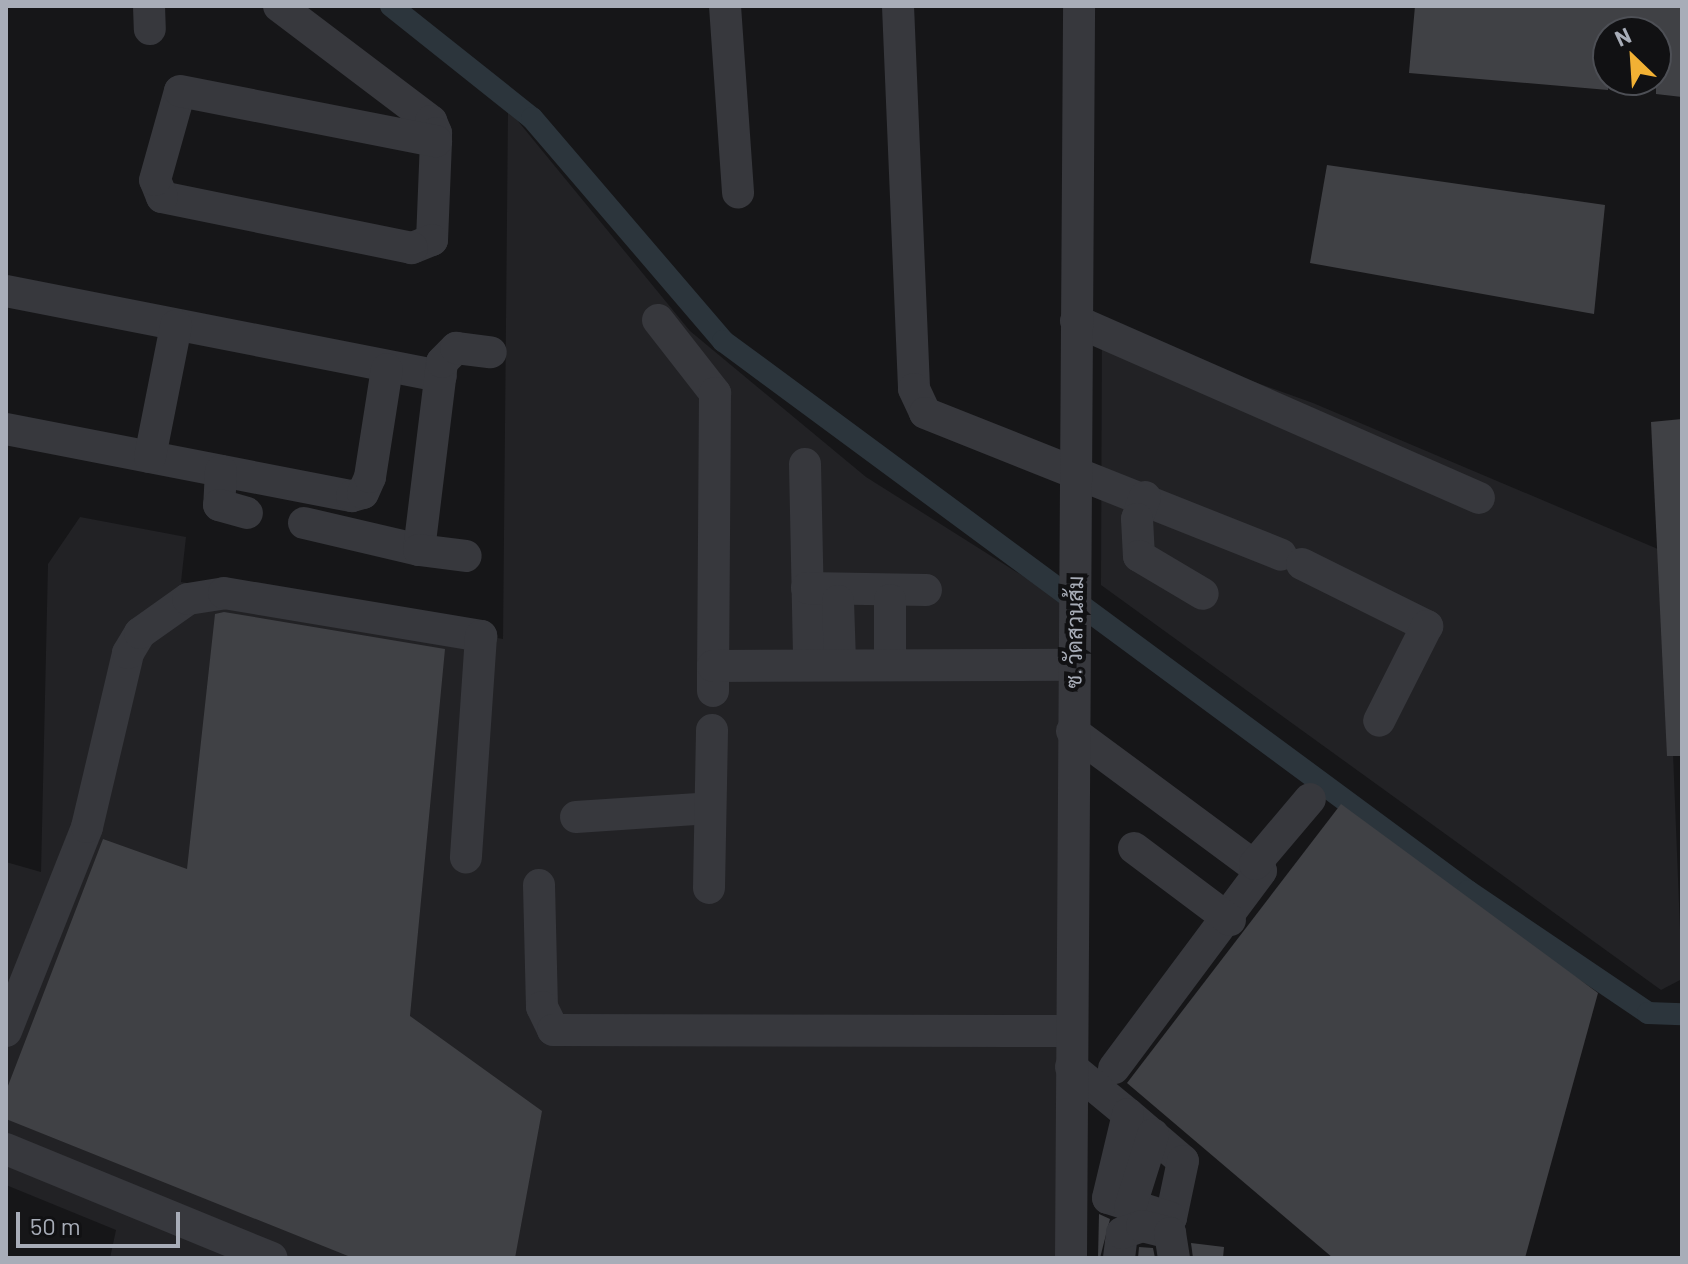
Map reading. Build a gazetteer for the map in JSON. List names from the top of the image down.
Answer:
{
  "streets": {
    "street": ["ซ. วัดสวนส้ม"]
  },
  "scale_bar": "50 m",
  "north": "top left"
}
